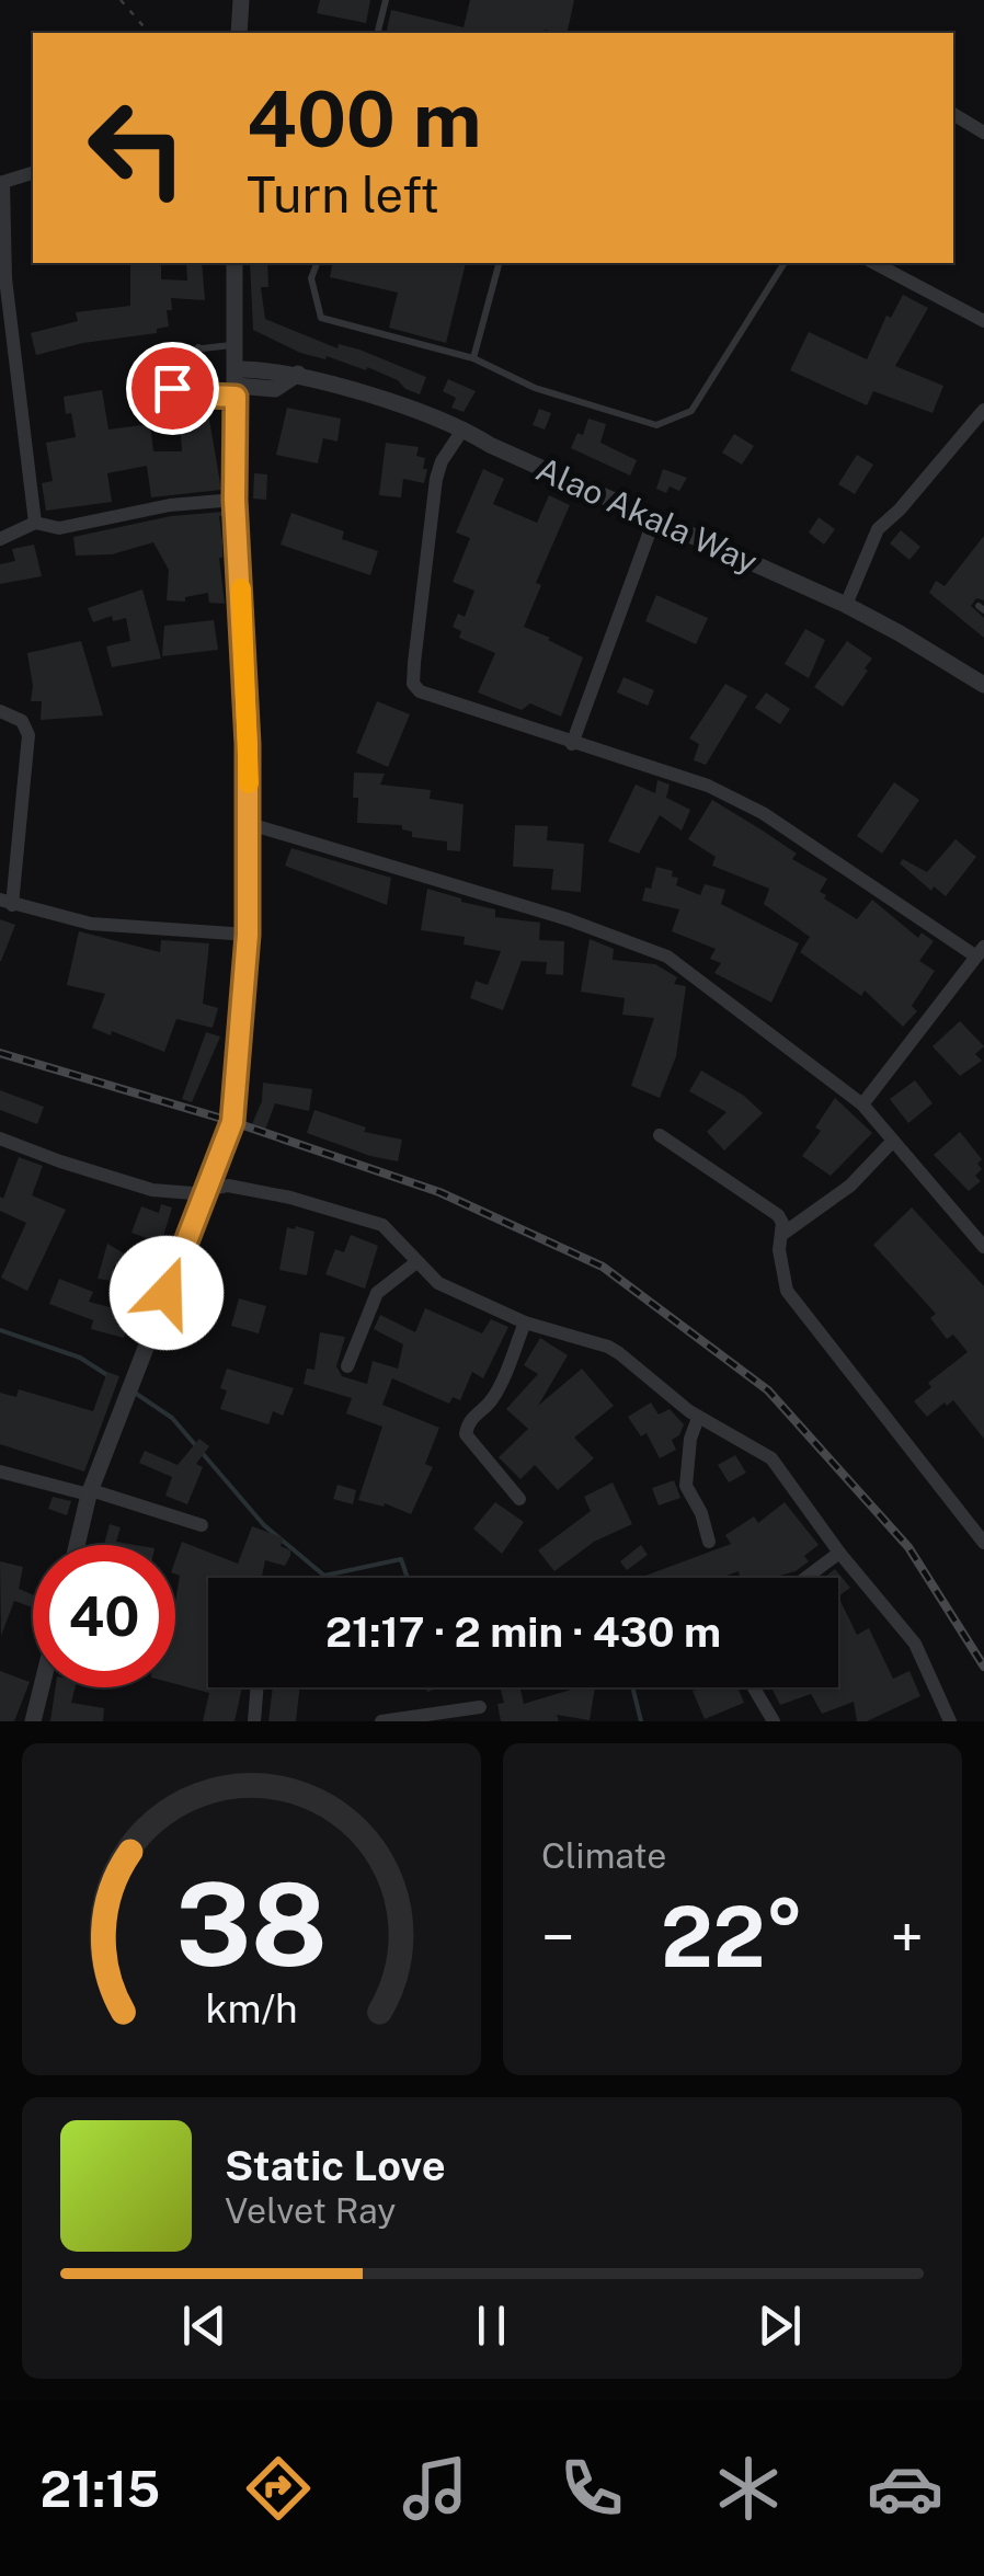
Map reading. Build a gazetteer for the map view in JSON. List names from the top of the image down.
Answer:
{
  "streets": {
    "street": ["Alao Akala Way"]
  },
  "page": {
    "turn": ["400 m", "Turn left"],
    "limit": "40",
    "trip": "21:17 · 2 min · 430 m",
    "tile": "Climate",
    "heat": ["−", "22°", "+"],
    "song": ["Static Love", "Velvet Ray"],
    "tabs": "21:15",
    "gauge": ["38", "km/h"]
  }
}
